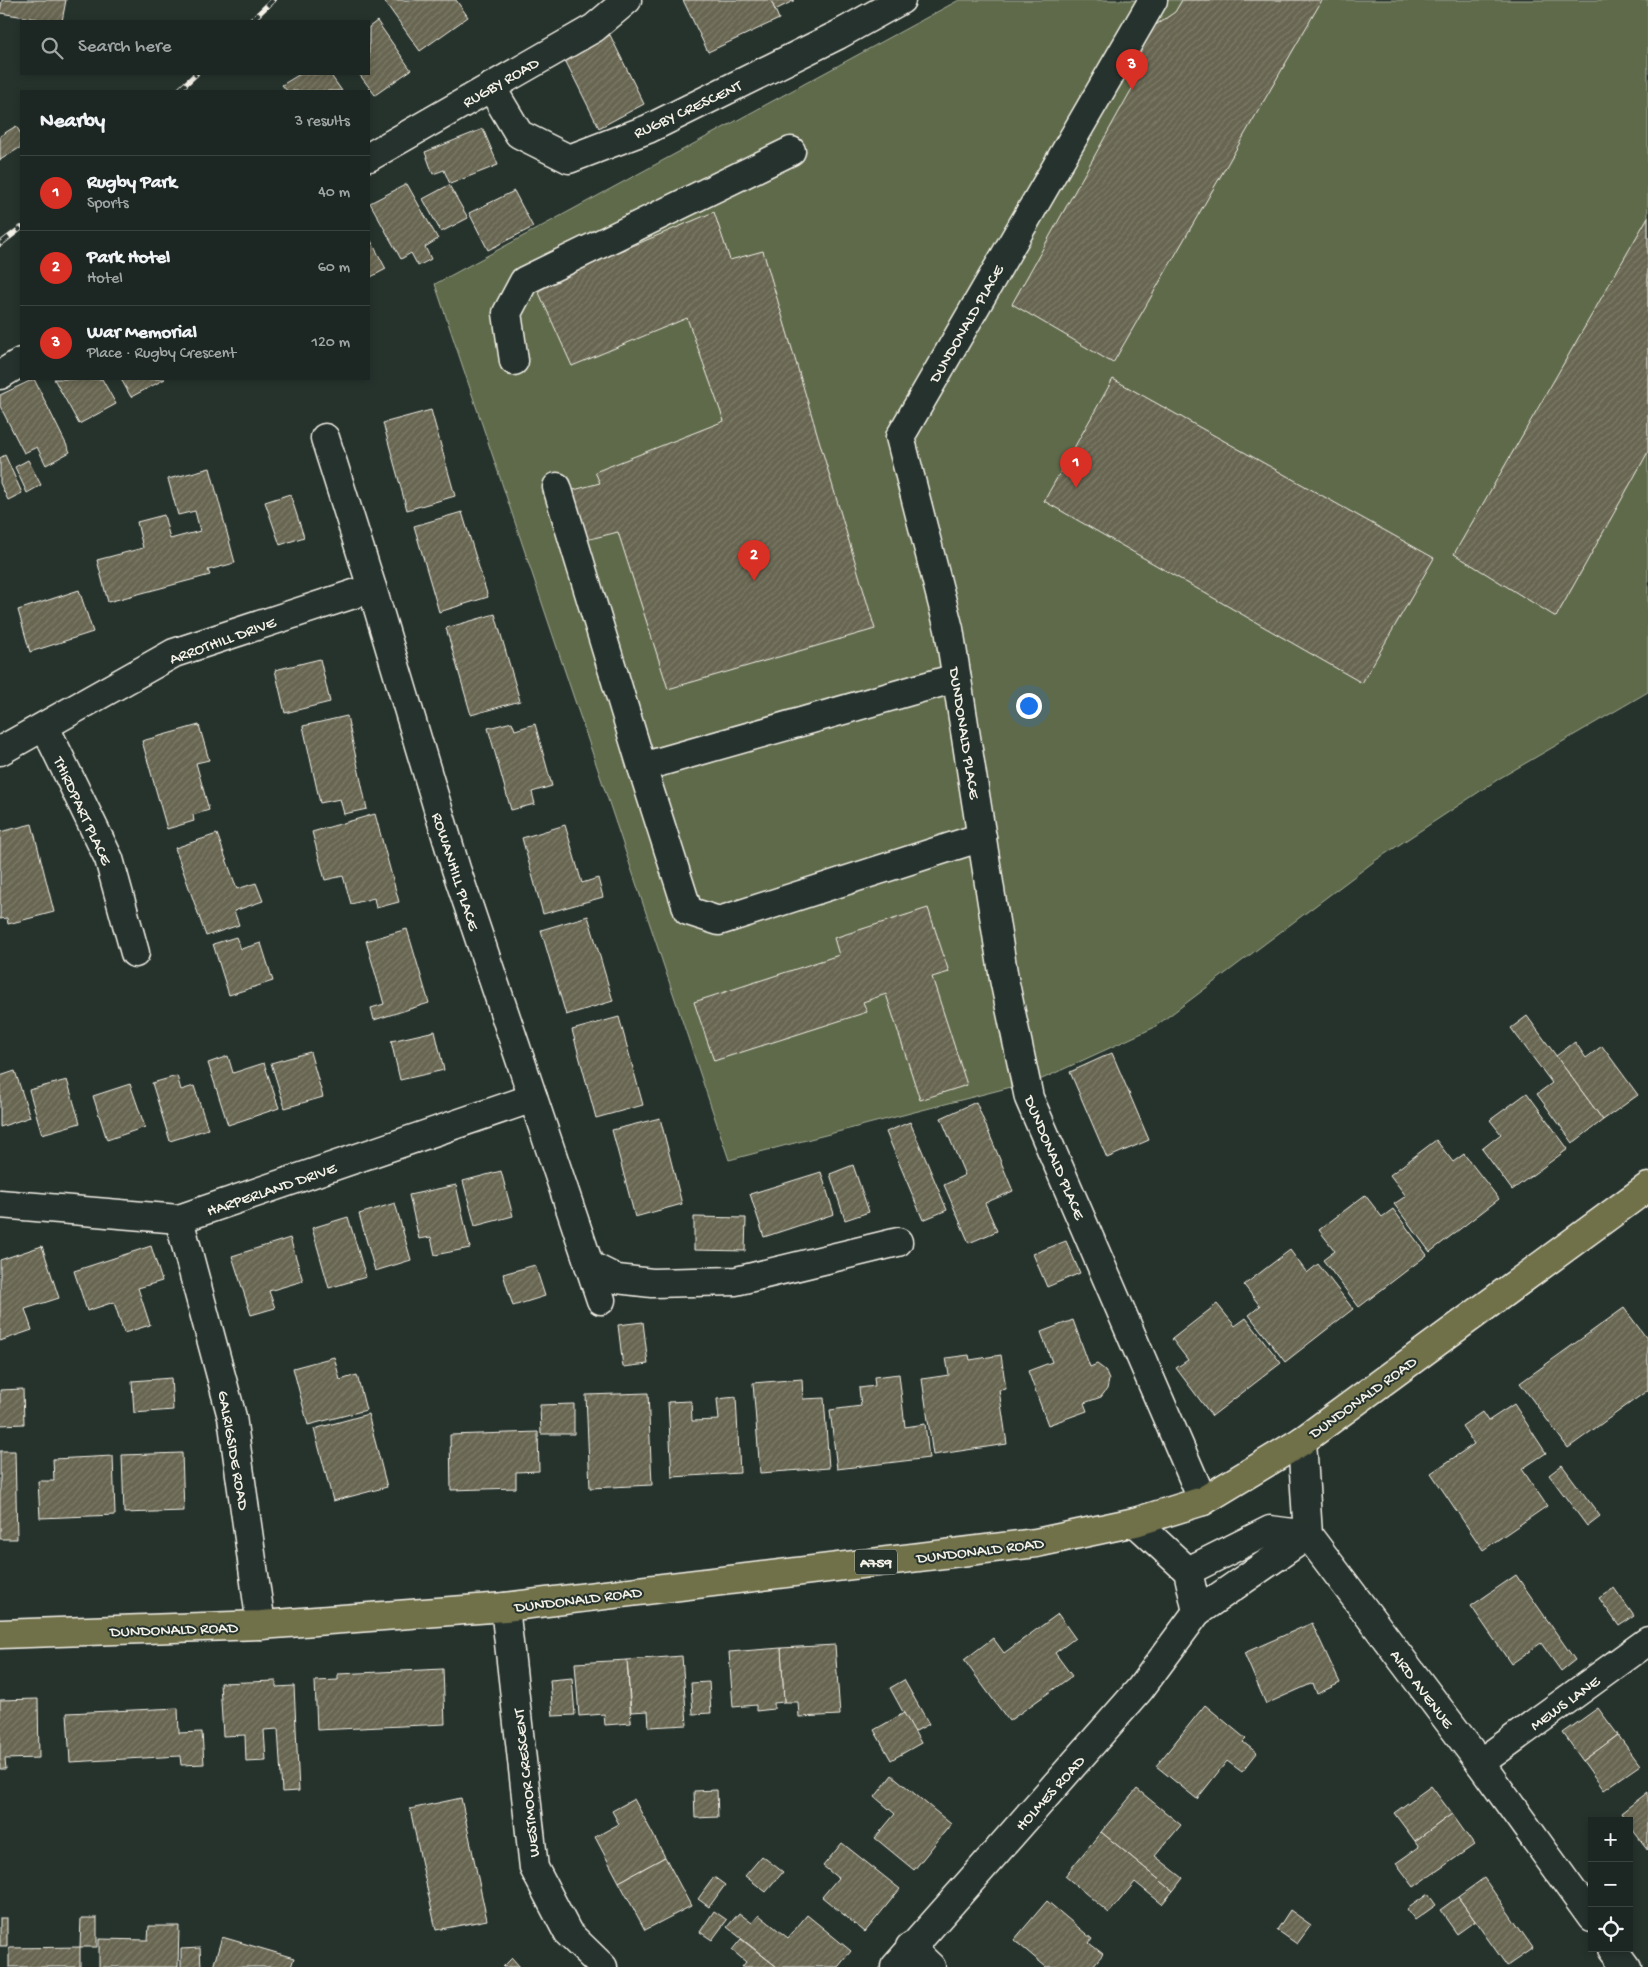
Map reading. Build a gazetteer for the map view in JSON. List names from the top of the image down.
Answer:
{
  "streets": {
    "main road": ["DUNDONALD ROAD", "A759"],
    "street": [
      "RUGBY ROAD",
      "RUGBY CRESCENT",
      "DUNDONALD PLACE",
      "ARROTHILL DRIVE",
      "THIRDPART PLACE",
      "ROWANHILL PLACE",
      "HARPERLAND DRIVE",
      "GALRIGSIDE ROAD",
      "AIRD AVENUE",
      "MEWS LANE",
      "WESTMOOR CRESCENT",
      "HOLMES ROAD"
    ]
  },
  "crossings": [
    ["RUGBY ROAD", "RUGBY CRESCENT"],
    ["DUNDONALD PLACE", "DUNDONALD ROAD"],
    ["ARROTHILL DRIVE", "THIRDPART PLACE"],
    ["ARROTHILL DRIVE", "ROWANHILL PLACE"],
    ["ROWANHILL PLACE", "HARPERLAND DRIVE"],
    ["HARPERLAND DRIVE", "GALRIGSIDE ROAD"],
    ["DUNDONALD ROAD", "GALRIGSIDE ROAD"],
    ["DUNDONALD ROAD", "WESTMOOR CRESCENT"],
    ["AIRD AVENUE", "MEWS LANE"],
    ["AIRD AVENUE", "HOLMES ROAD"]
  ],
  "page": {
    "search": "Search here",
    "pins": ["3", "1", "2"],
    "heading": ["Nearby", "3 results"],
    "list": [
      {
        "mark": "1",
        "name": "Rugby Park",
        "note": "Sports",
        "value": "40 m"
      },
      {
        "mark": "2",
        "name": "Park Hotel",
        "note": "Hotel",
        "value": "60 m"
      },
      {
        "mark": "3",
        "name": "War Memorial",
        "note": "Place · Rugby Crescent",
        "value": "120 m"
      }
    ],
    "map_buttons": ["+", "−"]
  }
}
